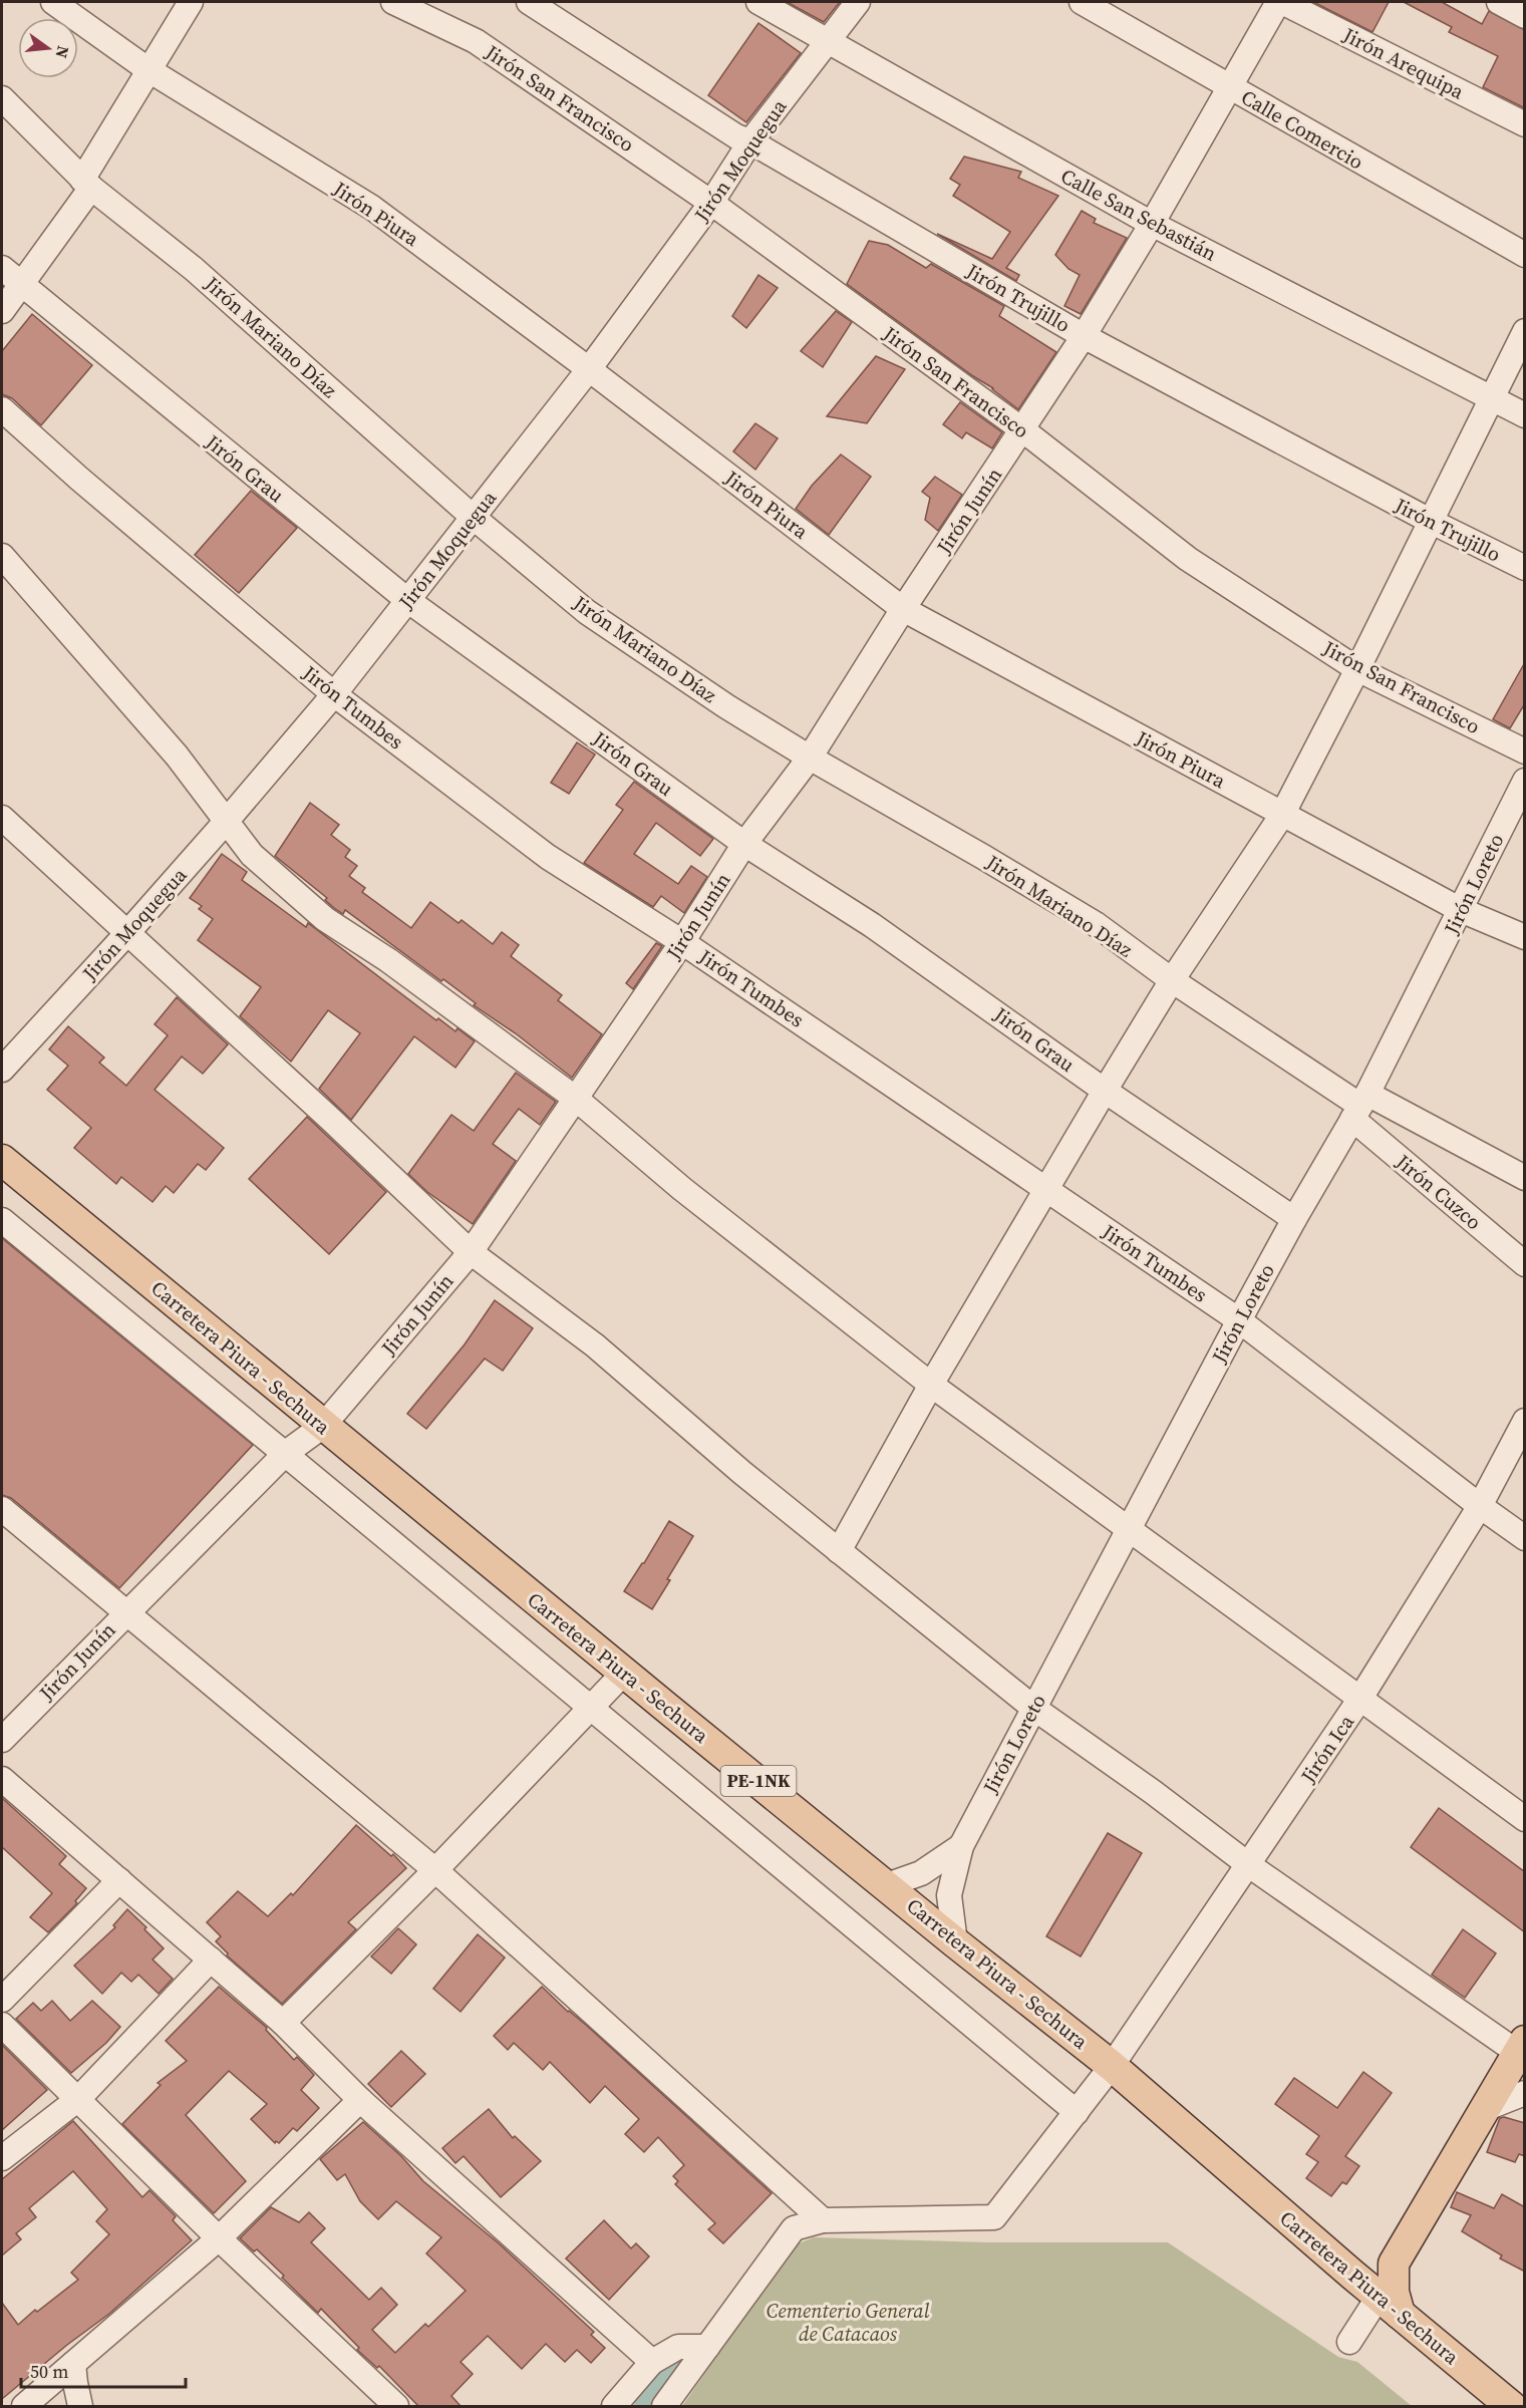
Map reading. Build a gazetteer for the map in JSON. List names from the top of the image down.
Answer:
{
  "streets": {
    "main road": ["Carretera Piura - Sechura", "PE-1NK"],
    "street": [
      "Jirón Arequipa",
      "Jirón San Francisco",
      "Calle Comercio",
      "Jirón Moquegua",
      "Jirón Piura",
      "Calle San Sebastián",
      "Jirón Trujillo",
      "Jirón Mariano Díaz",
      "Jirón Grau",
      "Jirón Junín",
      "Jirón Tumbes",
      "Jirón Loreto",
      "Jirón Cuzco",
      "Jirón Ica"
    ]
  },
  "crossings": [
    ["Jirón Arequipa", "Jirón Junín"],
    ["Jirón San Francisco", "Jirón Moquegua"],
    ["Jirón San Francisco", "Jirón Junín"],
    ["Calle Comercio", "Jirón Junín"],
    ["Jirón Moquegua", "Jirón Piura"],
    ["Jirón Moquegua", "Calle San Sebastián"],
    ["Jirón Moquegua", "Jirón Trujillo"],
    ["Jirón Moquegua", "Jirón Mariano Díaz"],
    ["Jirón Moquegua", "Jirón Grau"],
    ["Jirón Moquegua", "Jirón Tumbes"],
    ["Jirón Piura", "Jirón Junín"],
    ["Jirón Piura", "Jirón Loreto"],
    ["Calle San Sebastián", "Jirón Junín"],
    ["Jirón Trujillo", "Jirón Junín"],
    ["Jirón Mariano Díaz", "Jirón Junín"],
    ["Jirón Mariano Díaz", "Jirón Loreto"],
    ["Jirón Mariano Díaz", "Jirón Cuzco"],
    ["Jirón Grau", "Jirón Junín"],
    ["Jirón Grau", "Jirón Loreto"],
    ["Jirón Junín", "Jirón Tumbes"],
    ["Jirón Junín", "Carretera Piura - Sechura"],
    ["Jirón Tumbes", "Jirón Loreto"],
    ["Jirón Tumbes", "Jirón Ica"],
    ["Jirón Loreto", "Jirón Cuzco"],
    ["Jirón Loreto", "Carretera Piura - Sechura"],
    ["Carretera Piura - Sechura", "Jirón Ica"]
  ],
  "parks": ["Cementerio General de Catacaos"],
  "scale_bar": "50 m",
  "north": "right"
}
